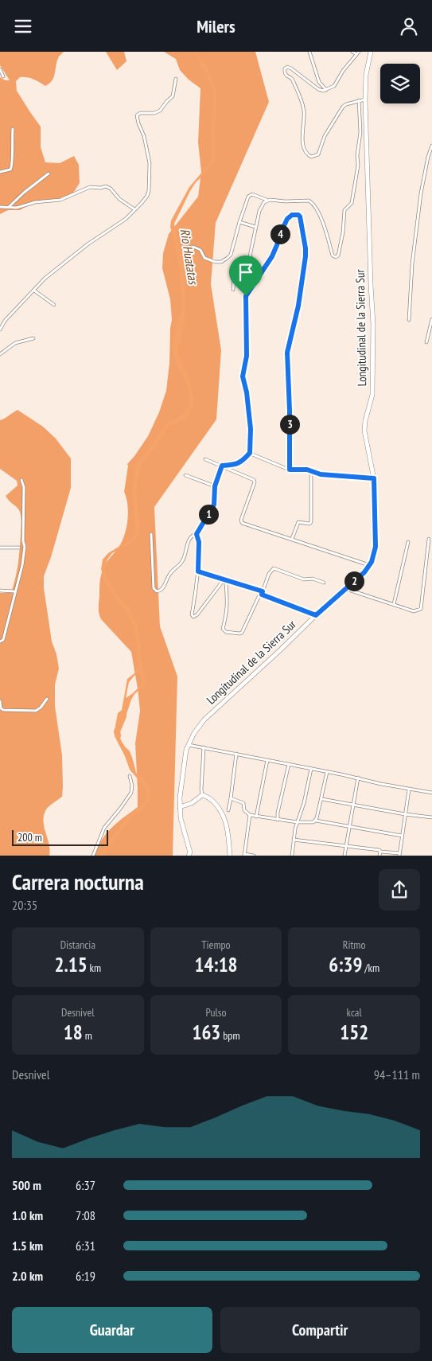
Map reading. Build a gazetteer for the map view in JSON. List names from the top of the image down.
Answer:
{
  "streets": {
    "main road": ["Longitudinal de la Sierra Sur"]
  },
  "water": ["Rio Huatatas"],
  "scale_bar": "200 m",
  "page": {
    "header": "Milers",
    "pins": [
      "4",
      "3",
      "1",
      "2"
    ],
    "scale": "200 m",
    "heading": ["Carrera nocturna", "20:35"],
    "stats": [
      ["Distancia", "2.15 km"],
      ["Tiempo", "14:18"],
      ["Ritmo", "6:39 /km"],
      ["Desnivel", "18 m"],
      ["Pulso", "163 bpm"],
      ["kcal", "152"]
    ],
    "chart": ["Desnivel", "94–111 m"],
    "list": [
      {
        "name": "500 m",
        "note": "6:37"
      },
      {
        "name": "1.0 km",
        "note": "7:08"
      },
      {
        "name": "1.5 km",
        "note": "6:31"
      },
      {
        "name": "2.0 km",
        "note": "6:19"
      }
    ],
    "buttons": ["Guardar", "Compartir"]
  }
}
